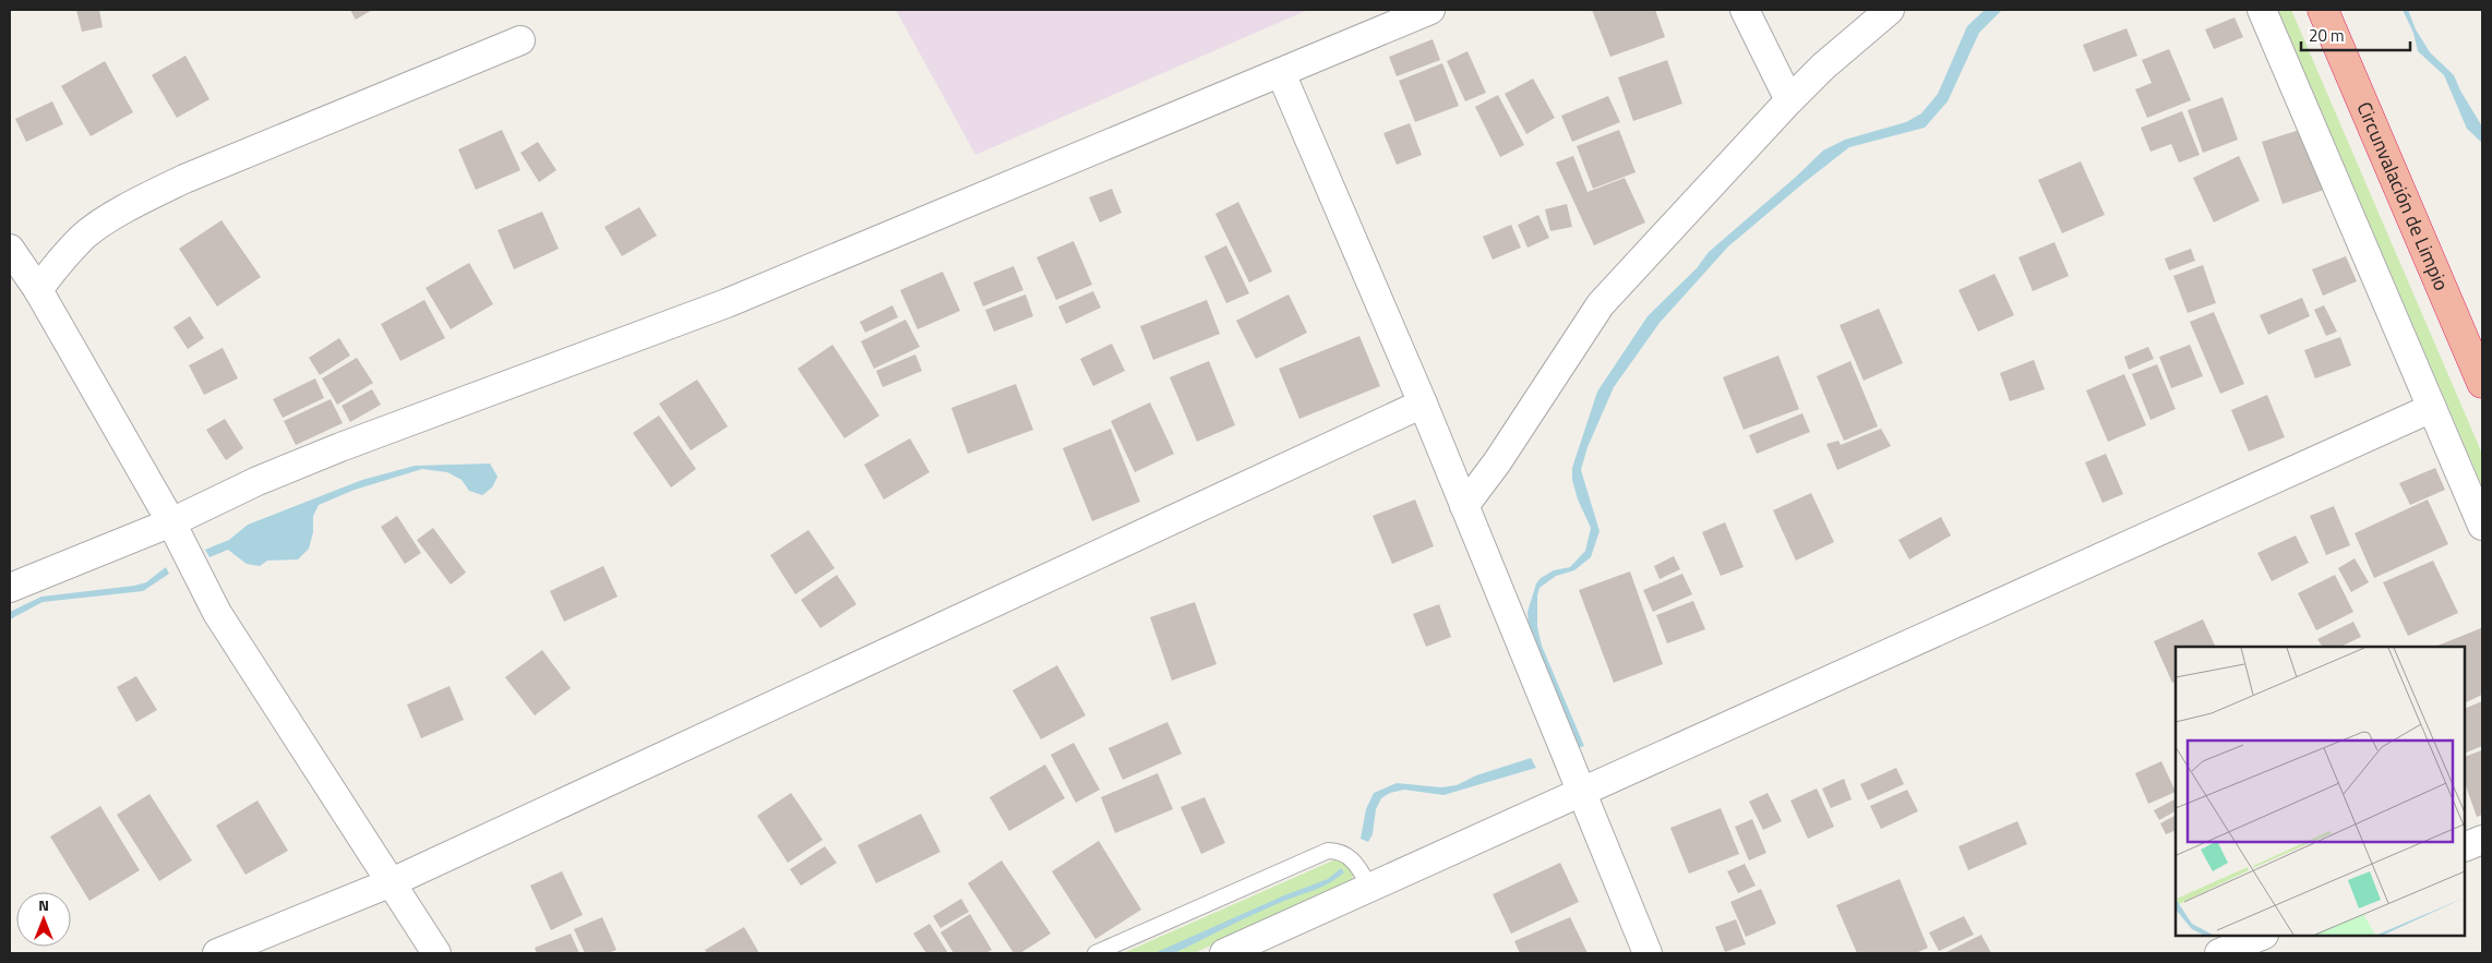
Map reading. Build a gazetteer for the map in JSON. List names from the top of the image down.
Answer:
{
  "streets": {
    "highway": ["Circunvalación de Limpio"]
  },
  "scale_bar": "20 m",
  "north": "top"
}
